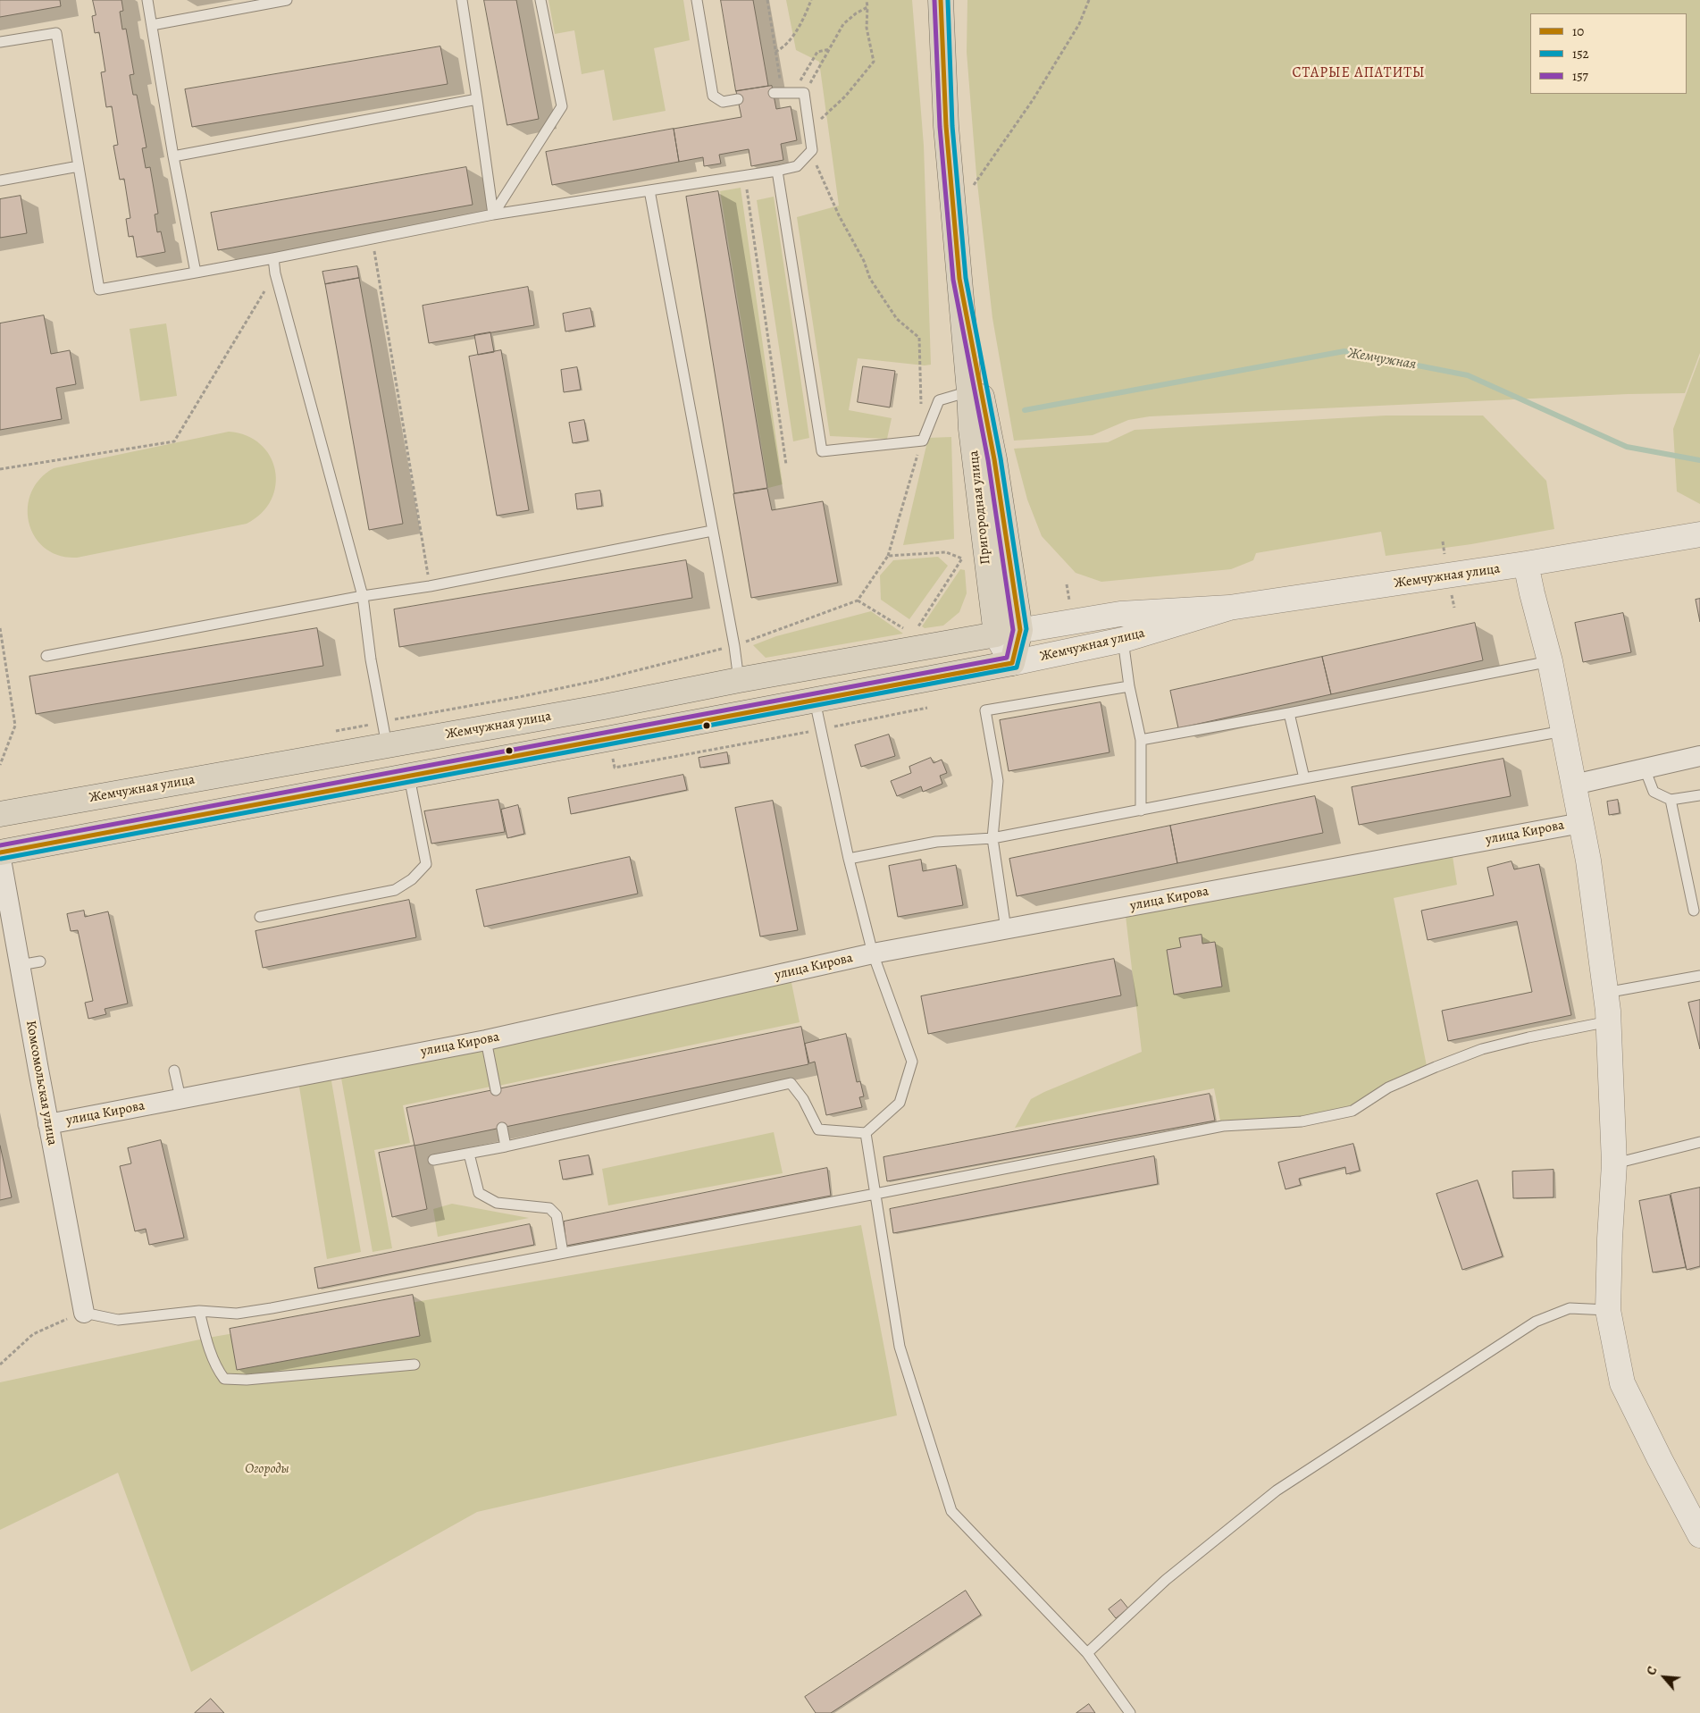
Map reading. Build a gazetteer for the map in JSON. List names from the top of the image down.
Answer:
{
  "streets": {
    "main road": ["Пригородная улица", "Жемчужная улица"],
    "street": ["улица Кирова", "Комсомольская улица"]
  },
  "crossings": [
    ["Пригородная улица", "Жемчужная улица"],
    ["Жемчужная улица", "Комсомольская улица"],
    ["улица Кирова", "Комсомольская улица"]
  ],
  "districts": ["СТАРЫЕ АПАТИТЫ"],
  "water": ["Жемчужная"],
  "parks": ["Огороды"],
  "lines": ["transit line 10", "transit line 152", "transit line 157"],
  "legend": ["10", "152", "157"],
  "north": "top left"
}
